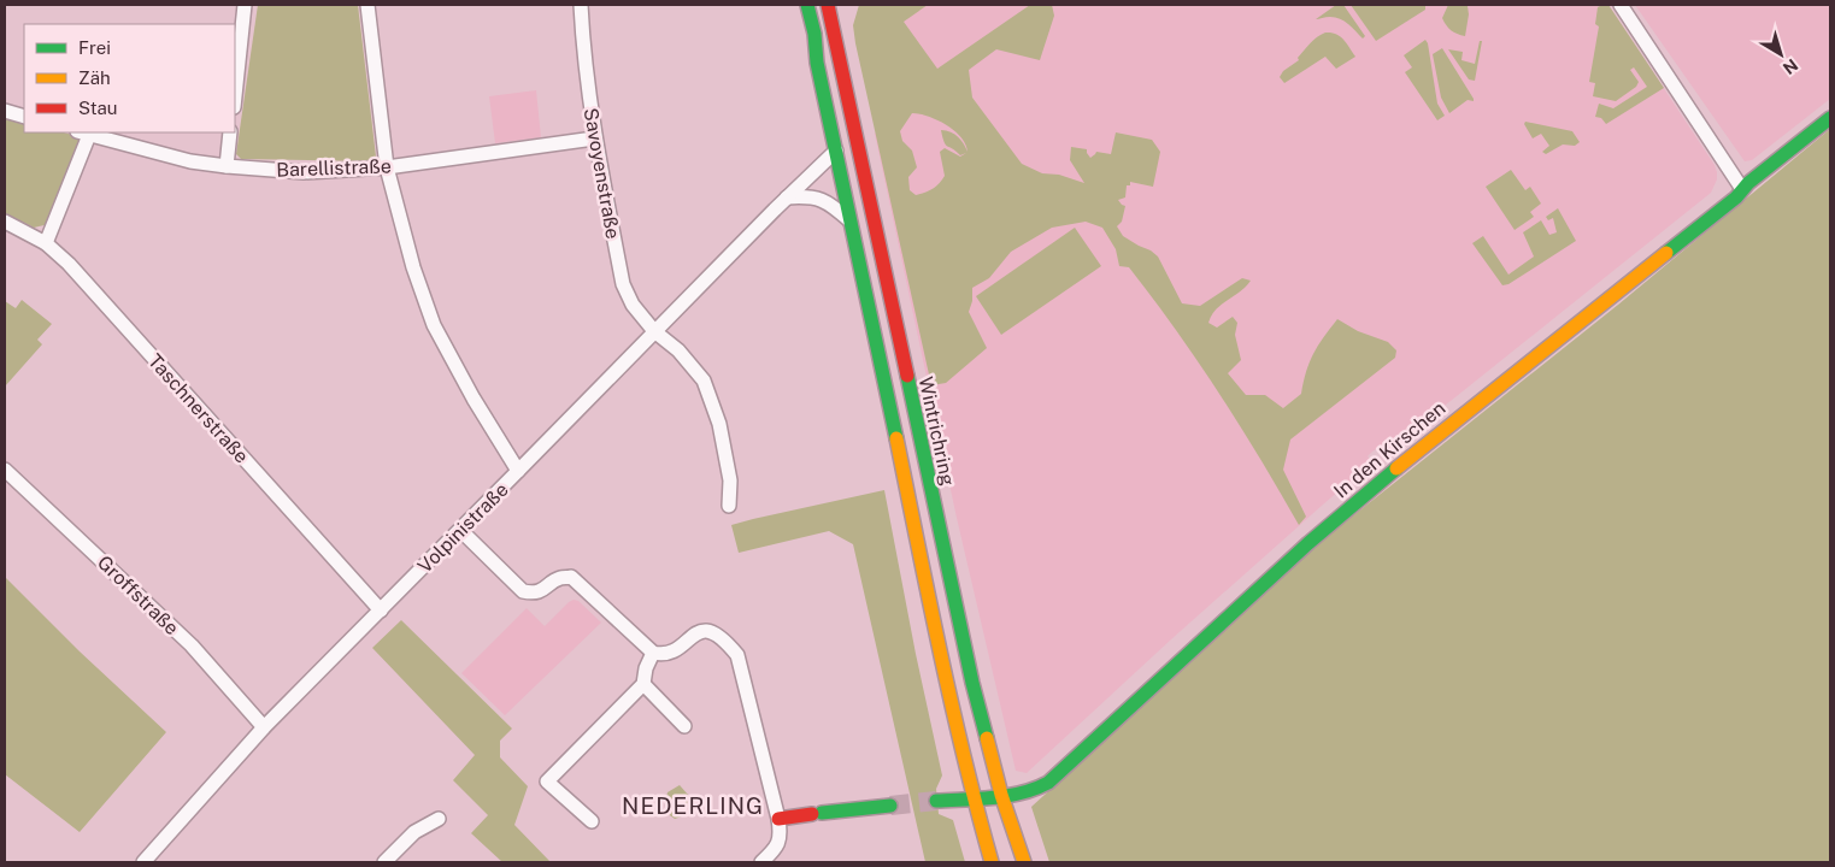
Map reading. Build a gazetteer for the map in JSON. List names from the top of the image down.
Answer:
{
  "streets": {
    "main road": ["Wintrichring", "In den Kirschen"],
    "street": [
      "Barellistraße",
      "Savoyenstraße",
      "Taschnerstraße",
      "Volpinistraße",
      "Groffstraße"
    ]
  },
  "crossings": [
    ["Barellistraße", "Savoyenstraße"],
    ["Savoyenstraße", "Volpinistraße"],
    ["Taschnerstraße", "Volpinistraße"],
    ["Wintrichring", "In den Kirschen"],
    ["Volpinistraße", "Groffstraße"]
  ],
  "districts": ["NEDERLING"],
  "legend": ["Frei", "Zäh", "Stau"],
  "north": "bottom right"
}
